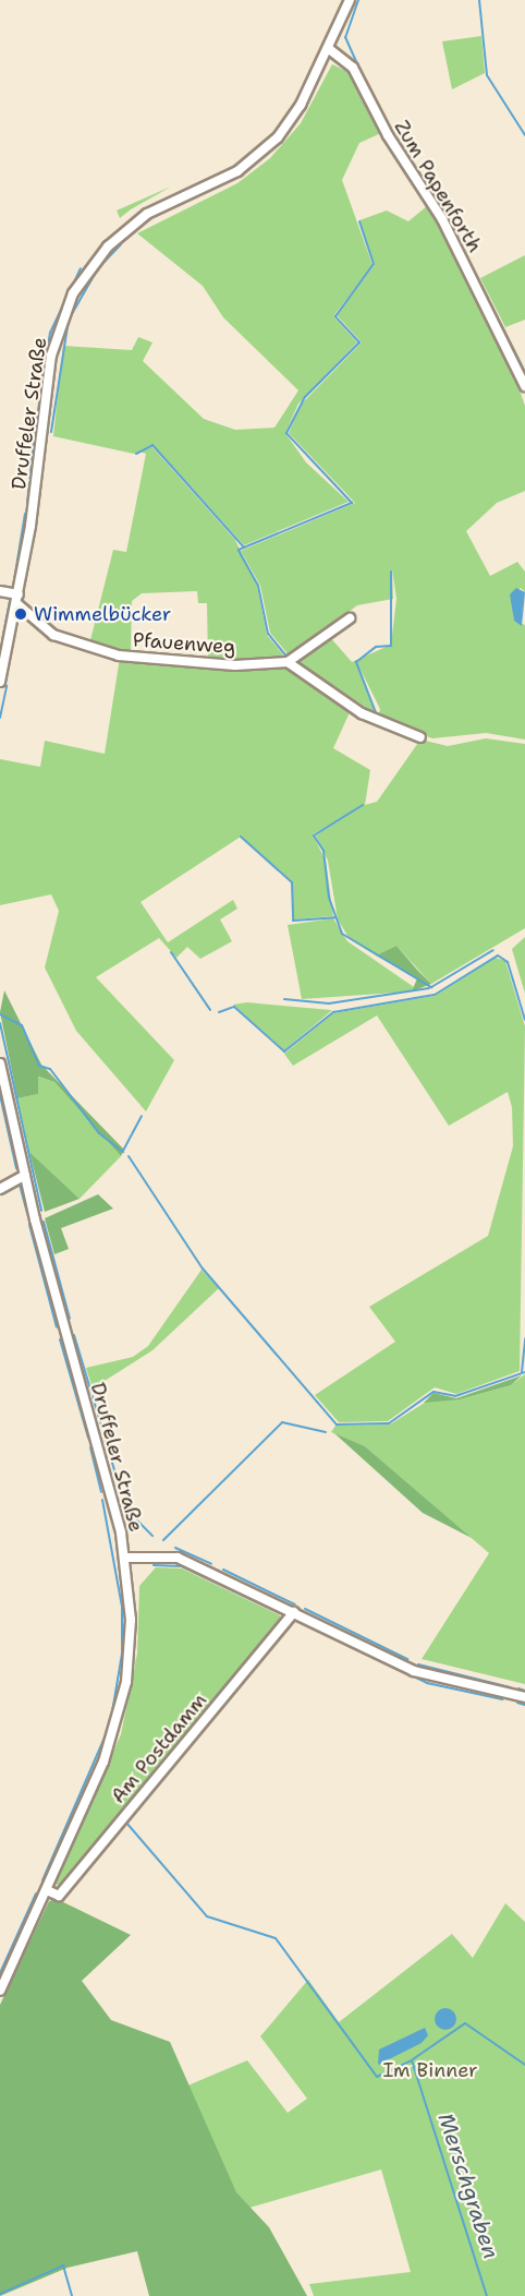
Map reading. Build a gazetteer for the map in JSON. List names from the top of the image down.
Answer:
{
  "streets": {
    "street": [
      "Zum Papenforth",
      "Druffeler Straße",
      "Pfauenweg",
      "Am Postdamm"
    ]
  },
  "crossings": [
    ["Zum Papenforth", "Druffeler Straße"],
    ["Druffeler Straße", "Pfauenweg"],
    ["Druffeler Straße", "Am Postdamm"]
  ],
  "water": ["Merschgraben"],
  "parks": ["Im Binner"],
  "places": ["Wimmelbücker"]
}
